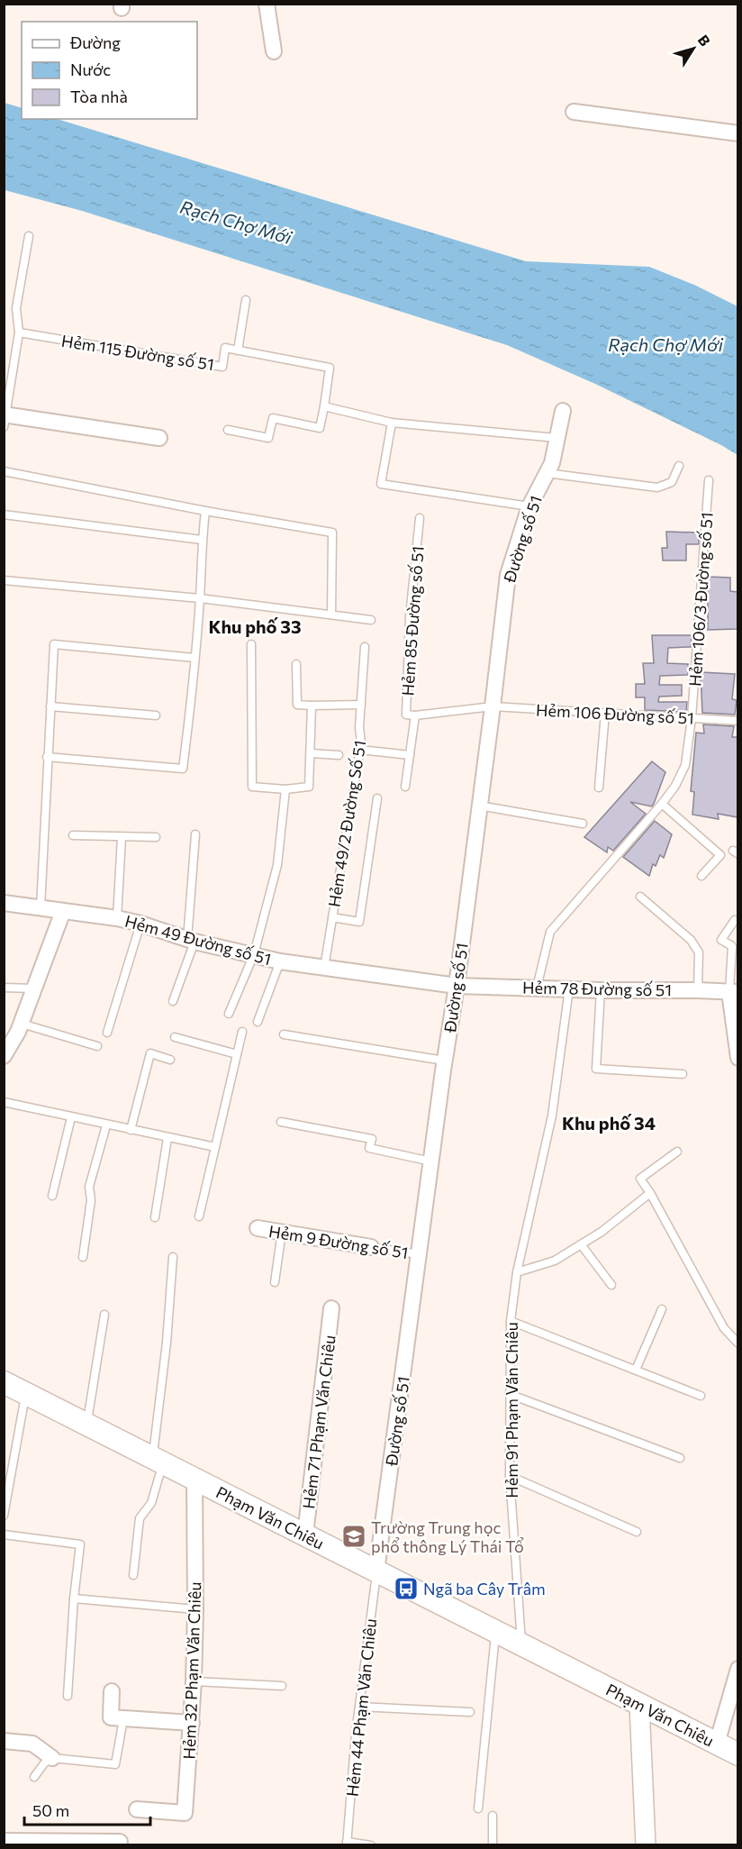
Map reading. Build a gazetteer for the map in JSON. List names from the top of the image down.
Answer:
{
  "streets": {
    "main road": ["Phạm Văn Chiêu"],
    "street": [
      "Đường số 51",
      "Hẻm 49 Đường số 51",
      "Hẻm 78 Đường số 51",
      "Hẻm 9 Đường số 51",
      "Hẻm 71 Phạm Văn Chiêu",
      "Hẻm 32 Phạm Văn Chiêu"
    ],
    "lane": [
      "Hẻm 115 Đường số 51",
      "Hẻm 106/3 Đường số 51",
      "Hẻm 85 Đường số 51",
      "Hẻm 106 Đường số 51",
      "Hẻm 49/2 Đường Số 51",
      "Hẻm 91 Phạm Văn Chiêu",
      "Hẻm 44 Phạm Văn Chiêu"
    ]
  },
  "crossings": [
    ["Đường số 51", "Hẻm 85 Đường số 51"],
    ["Đường số 51", "Hẻm 106 Đường số 51"],
    ["Đường số 51", "Hẻm 49 Đường số 51"],
    ["Đường số 51", "Hẻm 78 Đường số 51"],
    ["Đường số 51", "Hẻm 9 Đường số 51"],
    ["Đường số 51", "Phạm Văn Chiêu"],
    ["Đường số 51", "Hẻm 44 Phạm Văn Chiêu"],
    ["Hẻm 106/3 Đường số 51", "Hẻm 106 Đường số 51"],
    ["Hẻm 106/3 Đường số 51", "Hẻm 78 Đường số 51"],
    ["Hẻm 85 Đường số 51", "Hẻm 106 Đường số 51"],
    ["Hẻm 49/2 Đường Số 51", "Hẻm 49 Đường số 51"],
    ["Hẻm 49 Đường số 51", "Hẻm 78 Đường số 51"],
    ["Hẻm 78 Đường số 51", "Hẻm 91 Phạm Văn Chiêu"],
    ["Hẻm 91 Phạm Văn Chiêu", "Phạm Văn Chiêu"],
    ["Hẻm 71 Phạm Văn Chiêu", "Phạm Văn Chiêu"],
    ["Phạm Văn Chiêu", "Hẻm 32 Phạm Văn Chiêu"],
    ["Phạm Văn Chiêu", "Hẻm 44 Phạm Văn Chiêu"]
  ],
  "districts": ["Khu phố 33", "Khu phố 34"],
  "water": ["Rạch Chợ Mới"],
  "places": {
    "school or university": ["Trường Trung học phổ thông Lý Thái Tổ"],
    "bus stop": ["Ngã ba Cây Trâm"]
  },
  "legend": ["Đường", "Nước", "Tòa nhà"],
  "scale_bar": "50 m",
  "north": "top right"
}
